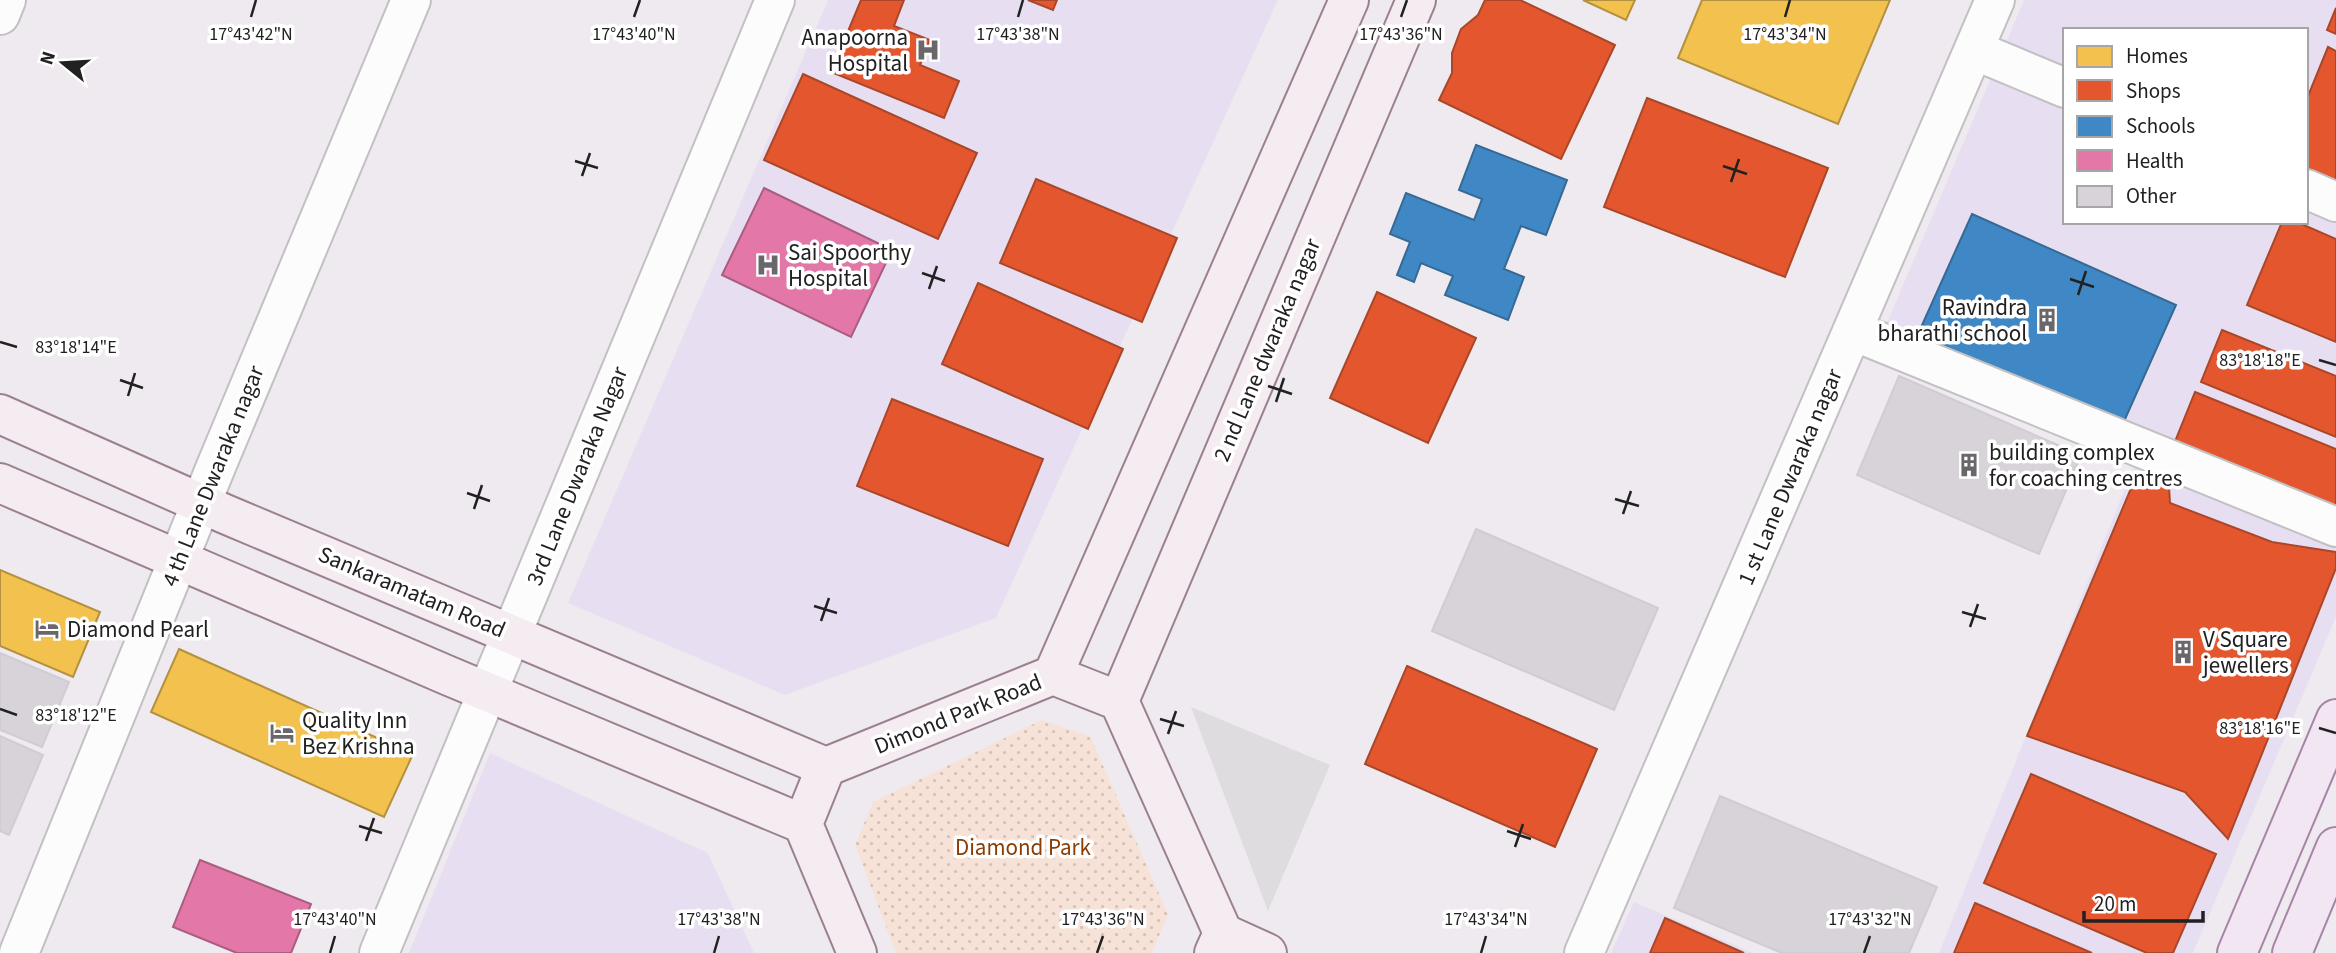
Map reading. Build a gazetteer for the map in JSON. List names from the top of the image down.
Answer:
{
  "streets": {
    "main road": ["2 nd Lane dwaraka nagar", "Sankaramatam Road", "Dimond Park Road"],
    "street": ["4 th Lane Dwaraka nagar", "3rd Lane Dwaraka Nagar", "1 st Lane Dwaraka nagar"]
  },
  "crossings": [
    ["2 nd Lane dwaraka nagar", "Dimond Park Road"],
    ["4 th Lane Dwaraka nagar", "Sankaramatam Road"],
    ["3rd Lane Dwaraka Nagar", "Sankaramatam Road"],
    ["Sankaramatam Road", "Dimond Park Road"]
  ],
  "parks": ["Diamond Park"],
  "places": {
    "hospital": ["Anapoorna Hospital", "Sai Spoorthy Hospital"],
    "building": ["Ravindra bharathi school", "building complex for coaching centres", "V Square jewellers"],
    "hotel": ["Diamond Pearl", "Quality Inn Bez Krishna"]
  },
  "legend": [
    "Homes",
    "Shops",
    "Schools",
    "Health",
    "Other"
  ],
  "scale_bar": "20 m",
  "north": "left",
  "coordinates": [
    "17°43'42\"N",
    "17°43'40\"N",
    "17°43'38\"N",
    "17°43'36\"N",
    "17°43'34\"N",
    "83°18'14\"E",
    "83°18'18\"E",
    "83°18'12\"E",
    "83°18'16\"E",
    "17°43'32\"N"
  ]
}
